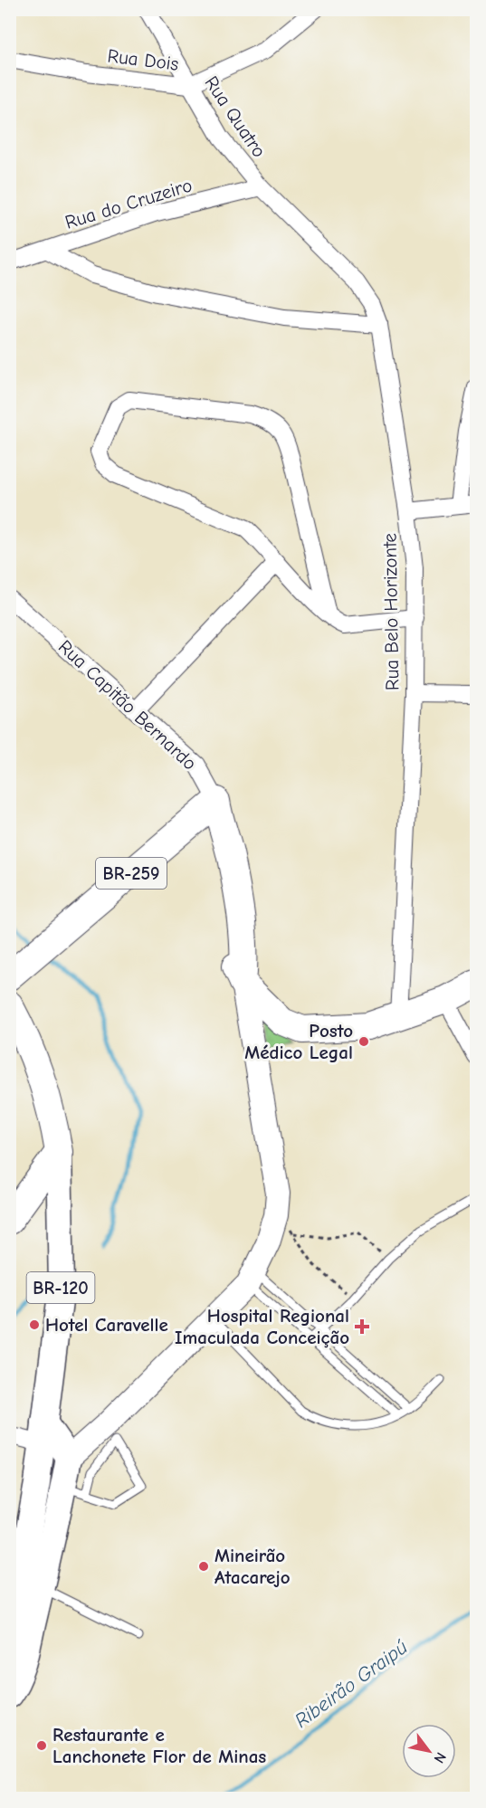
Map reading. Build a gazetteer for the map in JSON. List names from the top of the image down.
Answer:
{
  "streets": {
    "highway": ["Rua Capitão Bernardo", "BR-259", "BR-120"],
    "street": [
      "Rua Dois",
      "Rua Quatro",
      "Rua do Cruzeiro",
      "Rua Belo Horizonte"
    ]
  },
  "crossings": [
    ["Rua Dois", "Rua Quatro"],
    ["Rua Quatro", "Rua do Cruzeiro"],
    ["Rua Quatro", "Rua Belo Horizonte"],
    ["Rua do Cruzeiro", "Rua Belo Horizonte"],
    ["Rua Capitão Bernardo", "BR-259"]
  ],
  "water": ["Ribeirão Graipú"],
  "places": {
    "other": [
      "Posto Médico Legal",
      "Hotel Caravelle",
      "Mineirão Atacarejo",
      "Restaurante e Lanchonete Flor de Minas"
    ],
    "health": ["Hospital Regional Imaculada Conceição"]
  },
  "north": "bottom right"
}
